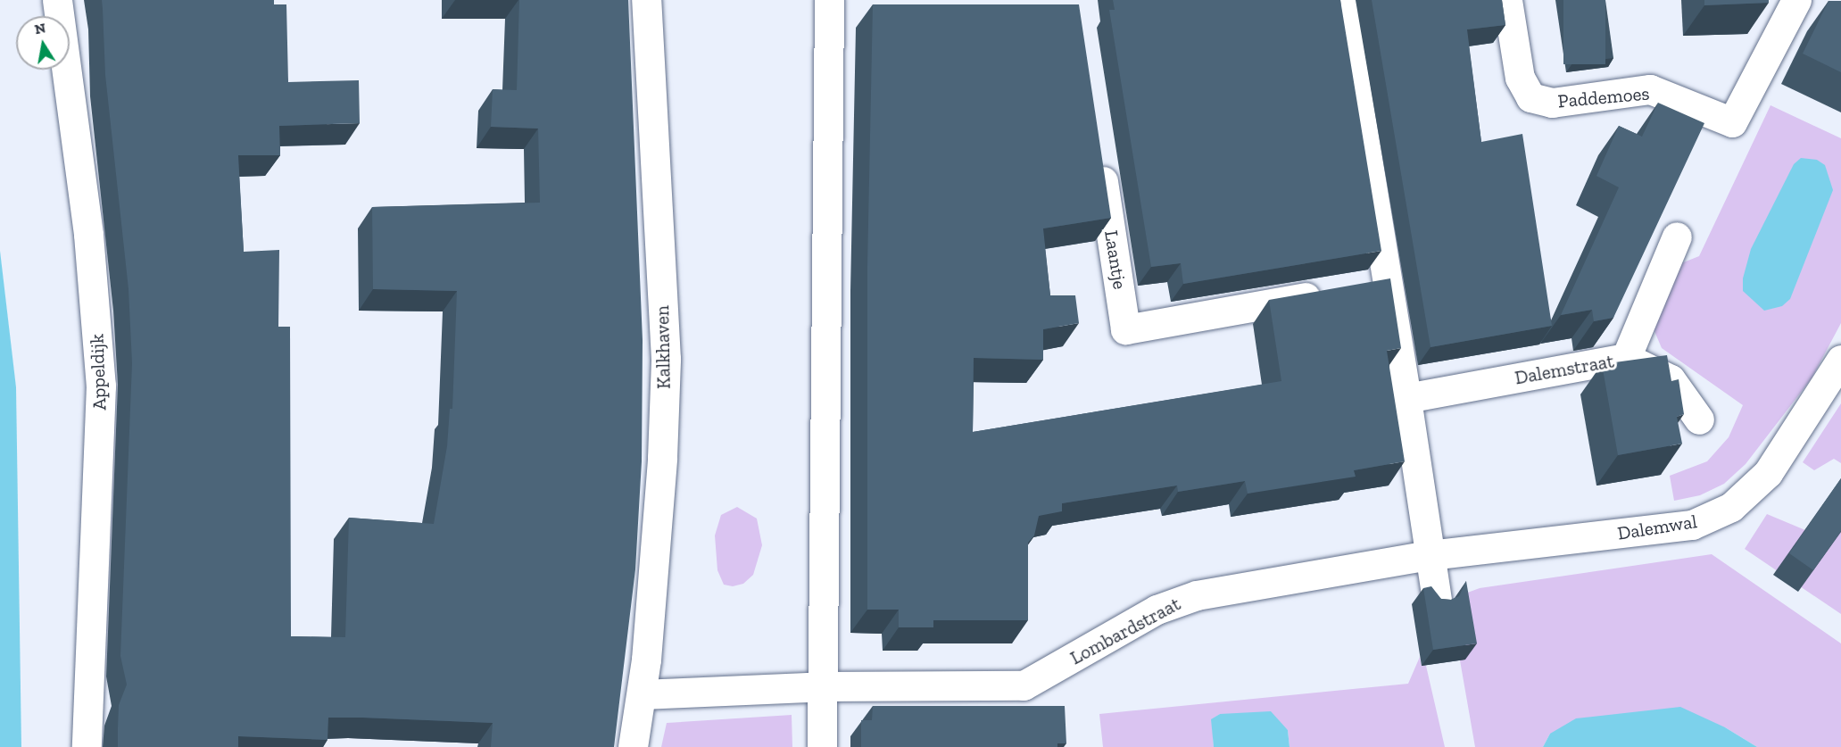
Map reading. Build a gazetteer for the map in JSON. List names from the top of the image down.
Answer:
{
  "streets": {
    "street": [
      "Paddemoes",
      "Laantje",
      "Kalkhaven",
      "Dalemstraat",
      "Appeldijk",
      "Dalemwal",
      "Lombardstraat"
    ]
  },
  "crossings": [
    ["Dalemwal", "Lombardstraat"]
  ],
  "north": "top"
}
